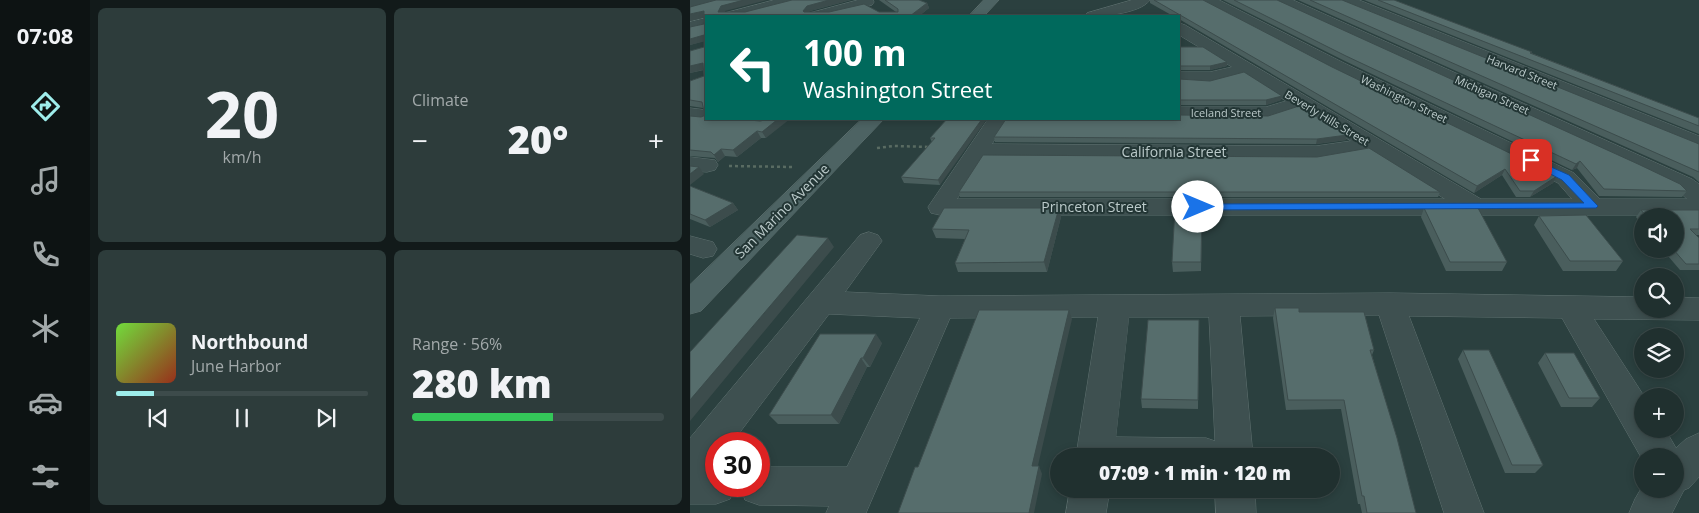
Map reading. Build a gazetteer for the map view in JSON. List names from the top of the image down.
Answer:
{
  "streets": {
    "main road": ["San Marino Avenue"],
    "street": [
      "Harvard Street",
      "Michigan Street",
      "Washington Street",
      "Iceland Street",
      "Beverly Hills Street",
      "California Street",
      "Princeton Street"
    ]
  },
  "crossings": [
    ["Washington Street", "Princeton Street"],
    ["Iceland Street", "Beverly Hills Street"],
    ["Beverly Hills Street", "California Street"],
    ["Beverly Hills Street", "Princeton Street"],
    ["California Street", "Princeton Street"]
  ],
  "page": {
    "tabs": "07:08",
    "tile": [
      ["20", "km/h"],
      "Climate",
      ["Range · 56%", "280 km"]
    ],
    "turn": ["100 m", "Washington Street"],
    "heat": ["−", "20°", "+"],
    "map_buttons": ["+", "−"],
    "song": ["Northbound", "June Harbor"],
    "limit": "30",
    "trip": "07:09 · 1 min · 120 m"
  }
}
